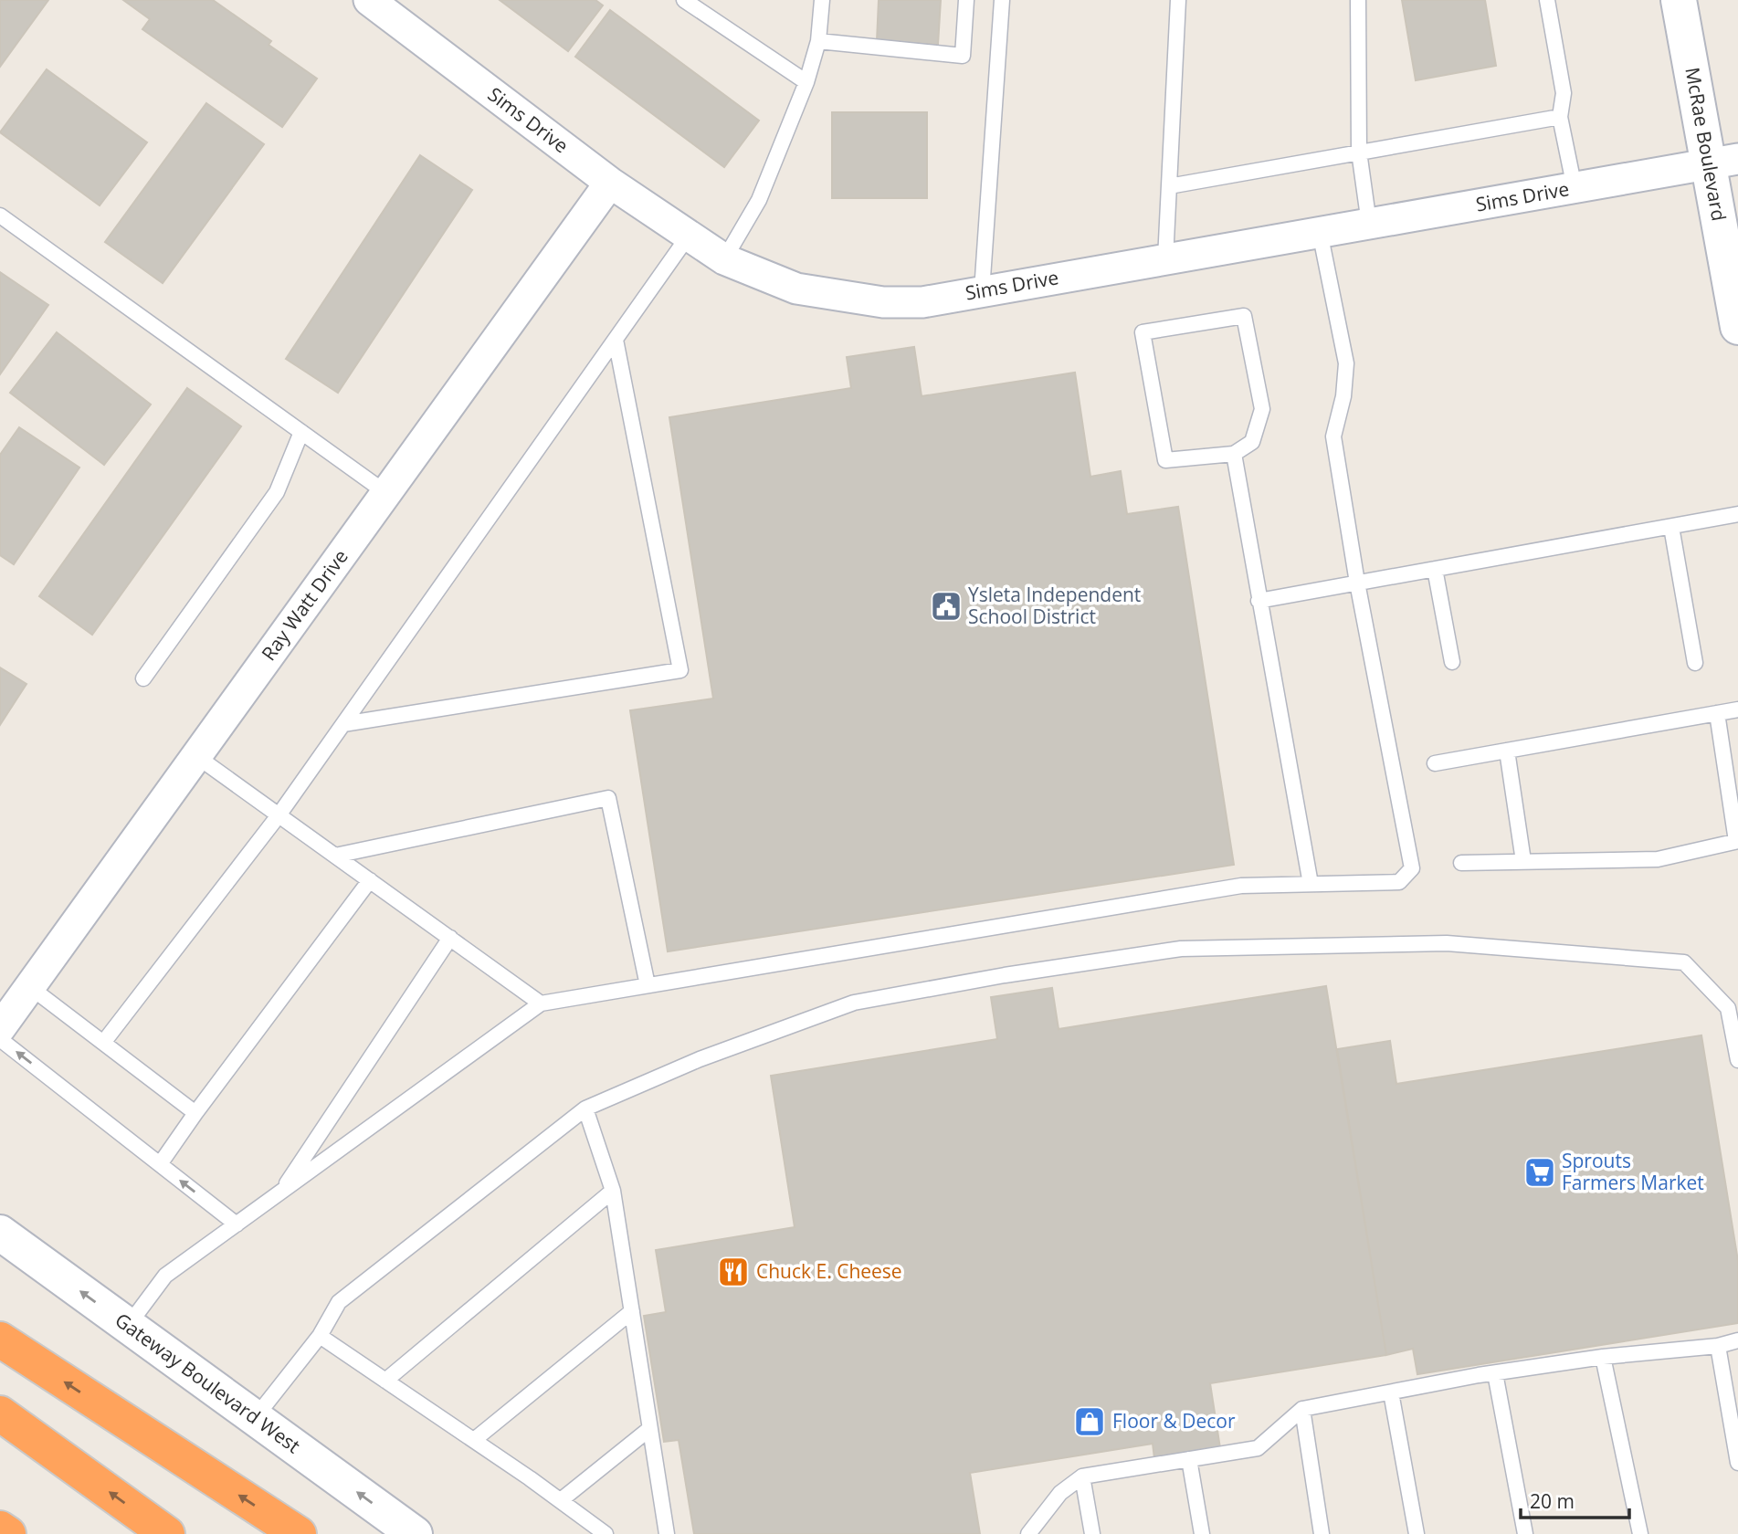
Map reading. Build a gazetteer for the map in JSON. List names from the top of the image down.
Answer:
{
  "streets": {
    "main road": ["McRae Boulevard", "Gateway Boulevard West"],
    "street": ["Sims Drive", "Ray Watt Drive"]
  },
  "crossings": [
    ["Sims Drive", "McRae Boulevard"],
    ["Sims Drive", "Ray Watt Drive"]
  ],
  "one_way": ["Gateway Boulevard West"],
  "places": {
    "public building": ["Ysleta Independent School District"],
    "supermarket": ["Sprouts Farmers Market"],
    "restaurant": ["Chuck E. Cheese"],
    "shop": ["Floor & Decor"]
  },
  "scale_bar": "20 m"
}
